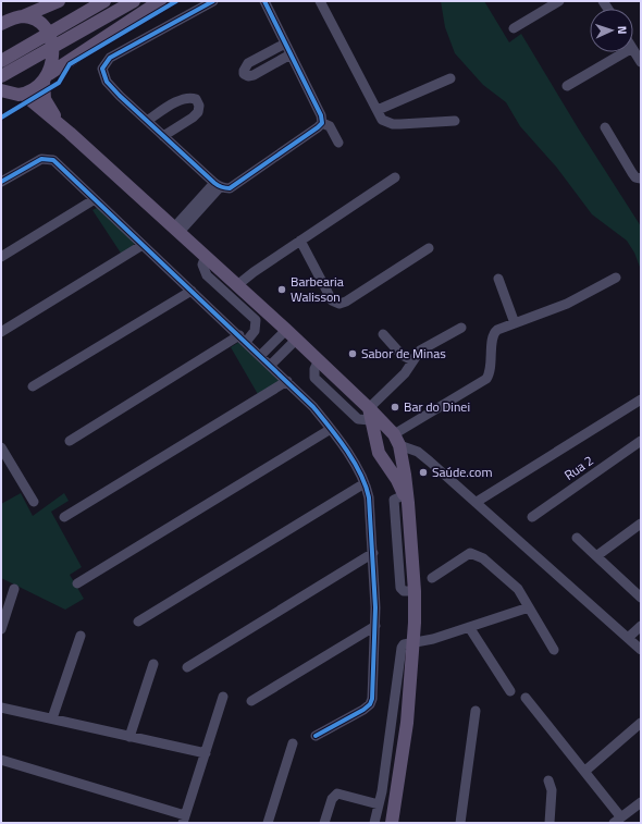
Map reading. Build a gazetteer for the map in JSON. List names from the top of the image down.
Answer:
{
  "streets": {
    "street": ["Rua 2"]
  },
  "places": [
    "Barbearia Walisson",
    "Sabor de Minas",
    "Bar do Dinei",
    "Saúde.com"
  ],
  "north": "right"
}
